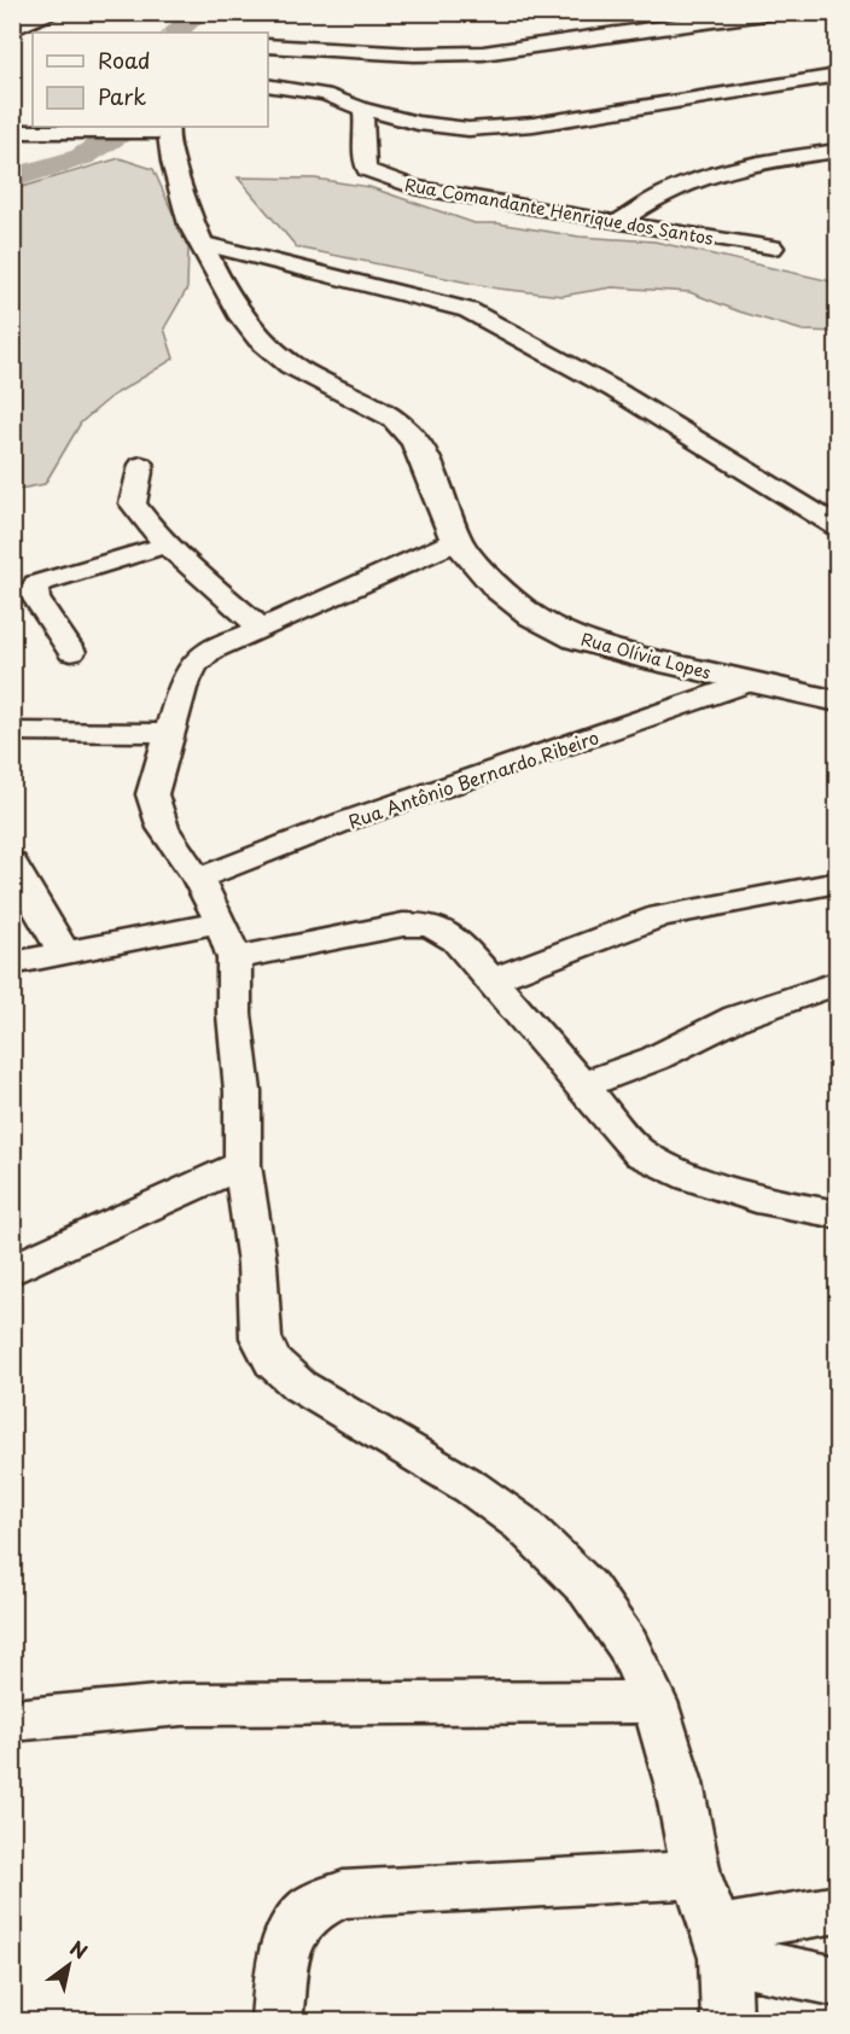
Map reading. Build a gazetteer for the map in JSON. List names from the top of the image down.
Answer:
{
  "streets": {
    "street": ["Rua Comandante Henrique dos Santos", "Rua Olívia Lopes", "Rua Antônio Bernardo Ribeiro"]
  },
  "crossings": [
    ["Rua Olívia Lopes", "Rua Antônio Bernardo Ribeiro"]
  ],
  "legend": ["Road", "Park"],
  "north": "top right"
}
